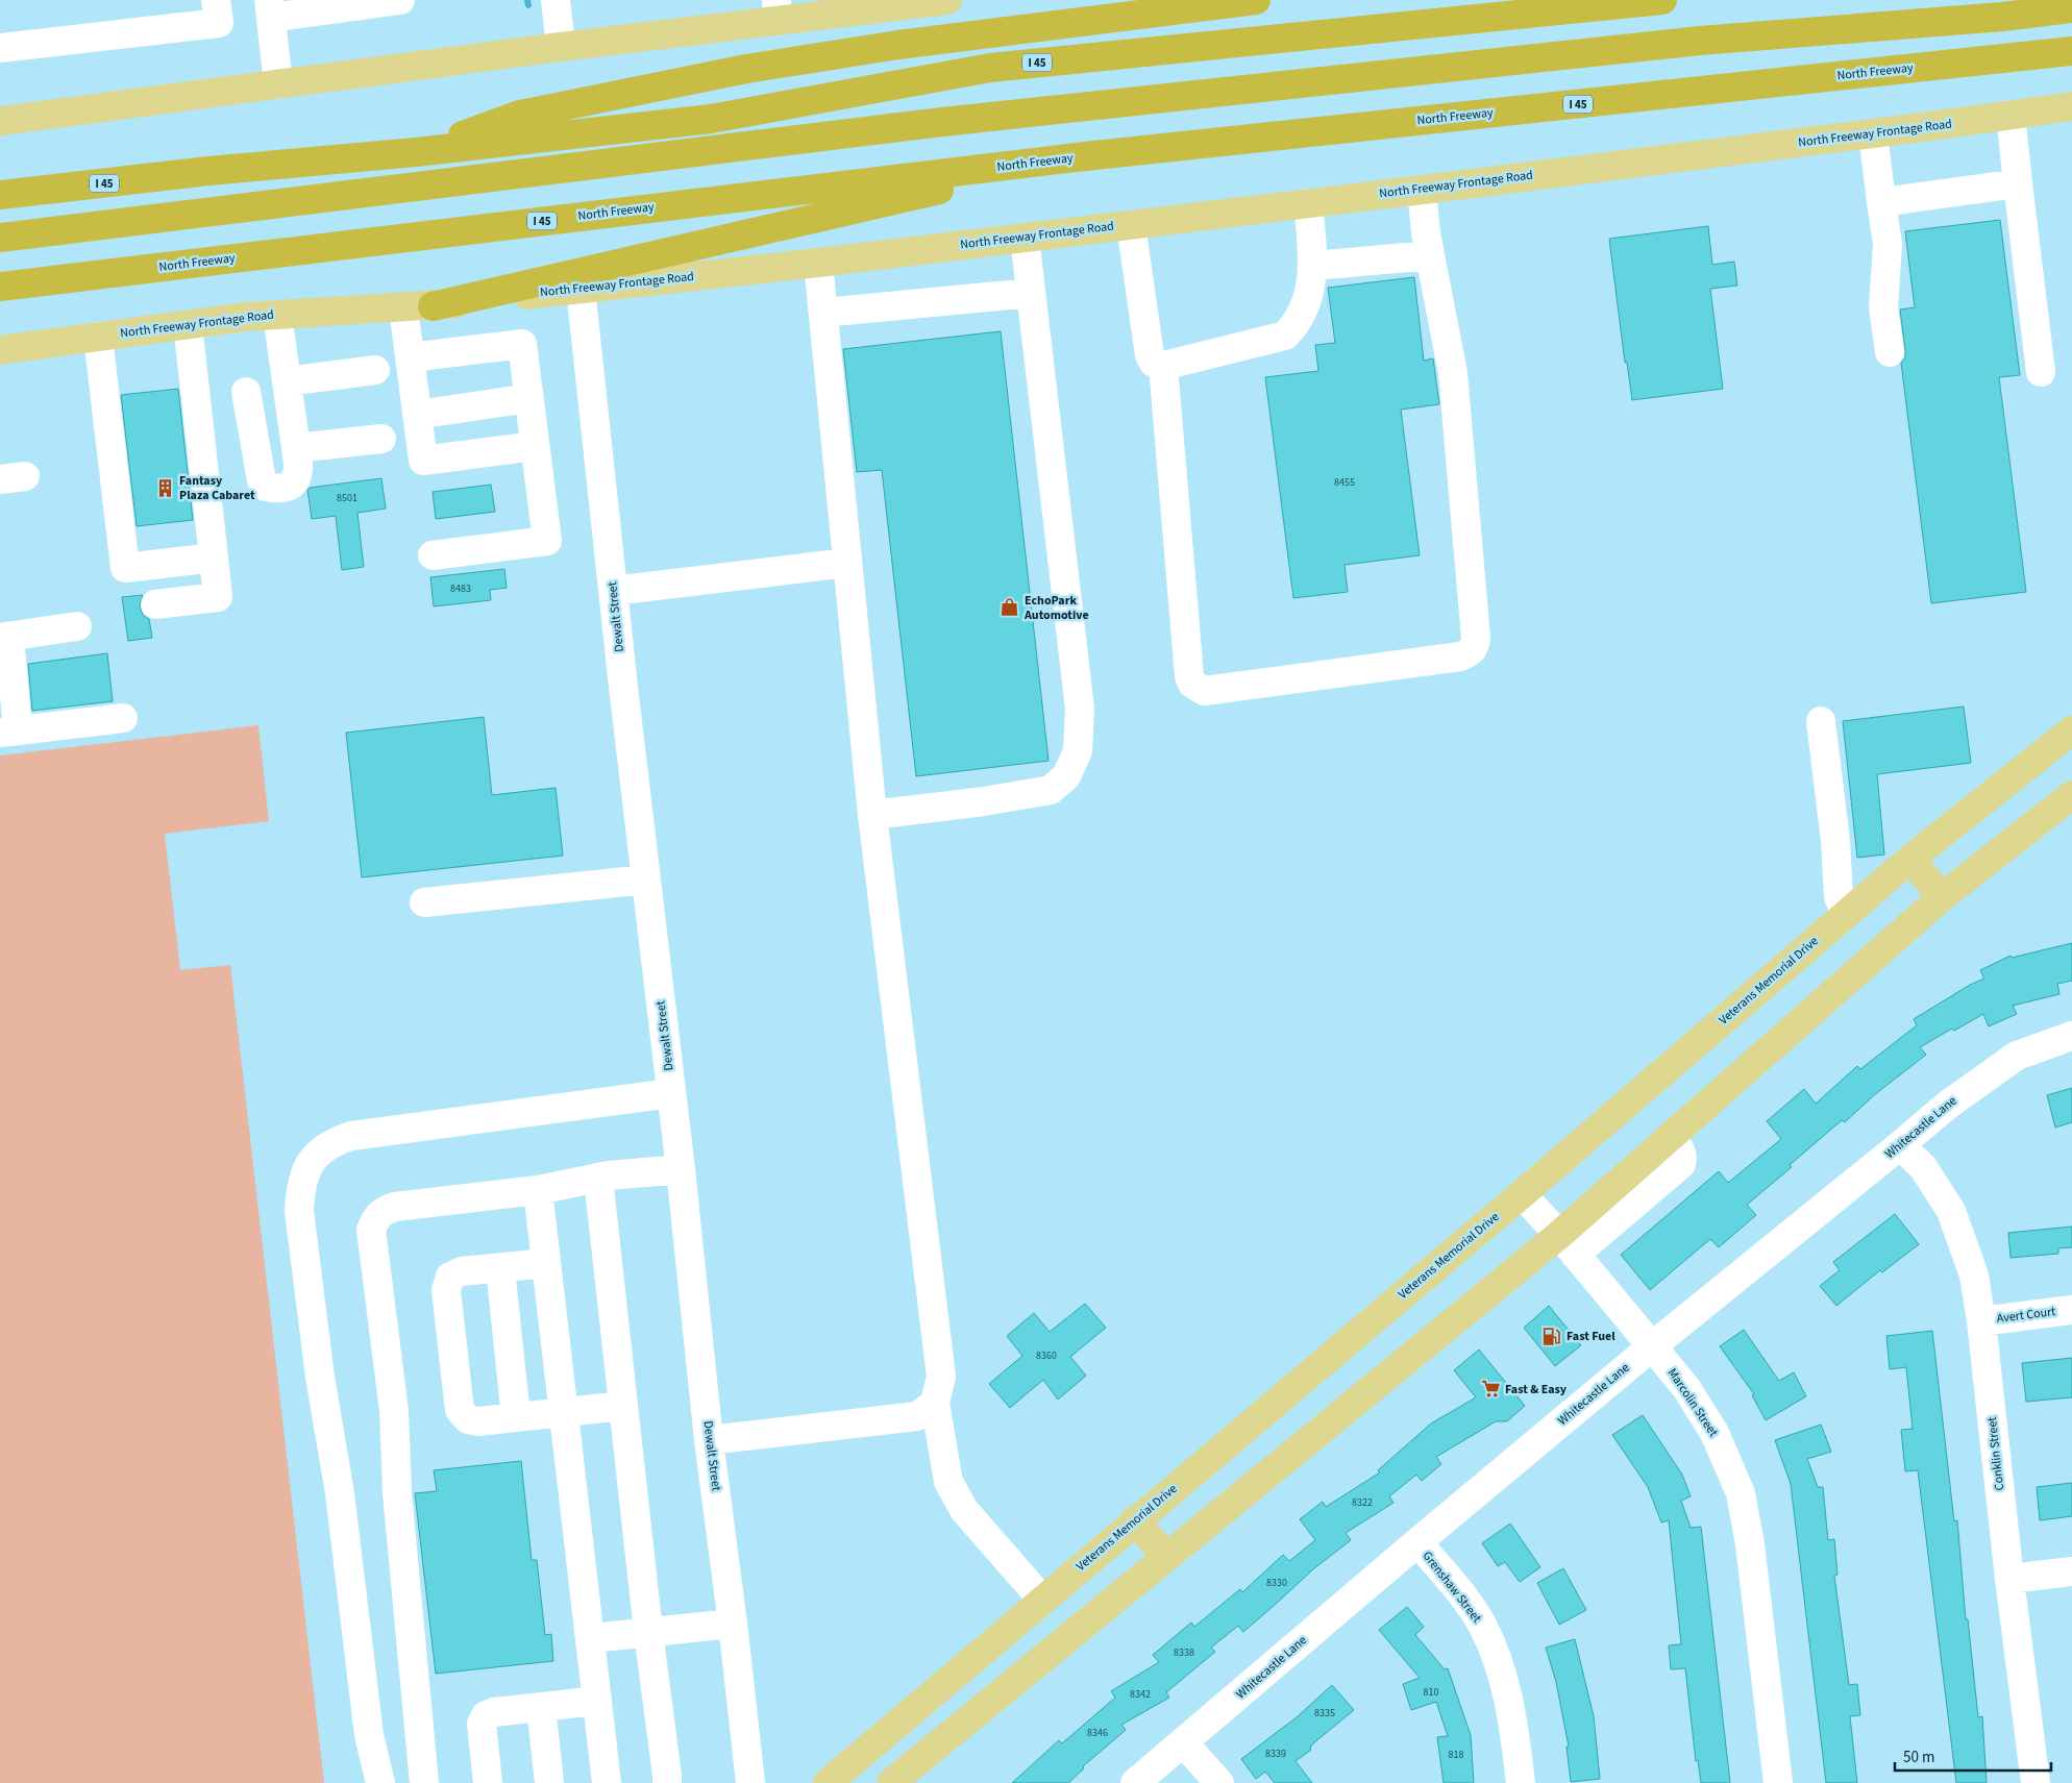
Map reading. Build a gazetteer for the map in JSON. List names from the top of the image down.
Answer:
{
  "streets": {
    "highway": ["I 45", "North Freeway"],
    "main road": ["North Freeway Frontage Road", "Veterans Memorial Drive"],
    "street": [
      "Dewalt Street",
      "Whitecastle Lane",
      "Avert Court",
      "Marcolin Street",
      "Conklin Street",
      "Grenshaw Street"
    ]
  },
  "crossings": [
    ["North Freeway Frontage Road", "Dewalt Street"],
    ["Veterans Memorial Drive", "Marcolin Street"],
    ["Whitecastle Lane", "Marcolin Street"],
    ["Whitecastle Lane", "Conklin Street"],
    ["Whitecastle Lane", "Grenshaw Street"],
    ["Avert Court", "Conklin Street"]
  ],
  "places": {
    "building": ["Fantasy Plaza Cabaret"],
    "shop": ["EchoPark Automotive"],
    "fuel station": ["Fast Fuel"],
    "supermarket": ["Fast & Easy"]
  },
  "house_numbers": [
    "8455",
    "8501",
    "8483",
    "8360",
    "8322",
    "8330",
    "8338",
    "810",
    "8342",
    "8335",
    "8346",
    "8339",
    "818"
  ],
  "scale_bar": "50 m"
}
